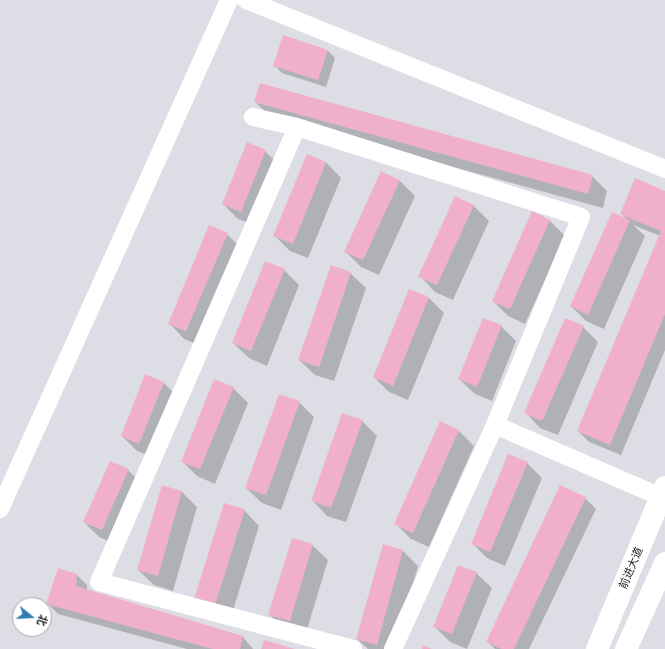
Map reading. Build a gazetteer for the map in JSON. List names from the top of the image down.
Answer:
{
  "streets": {
    "main road": ["前进大道"]
  },
  "north": "right"
}
